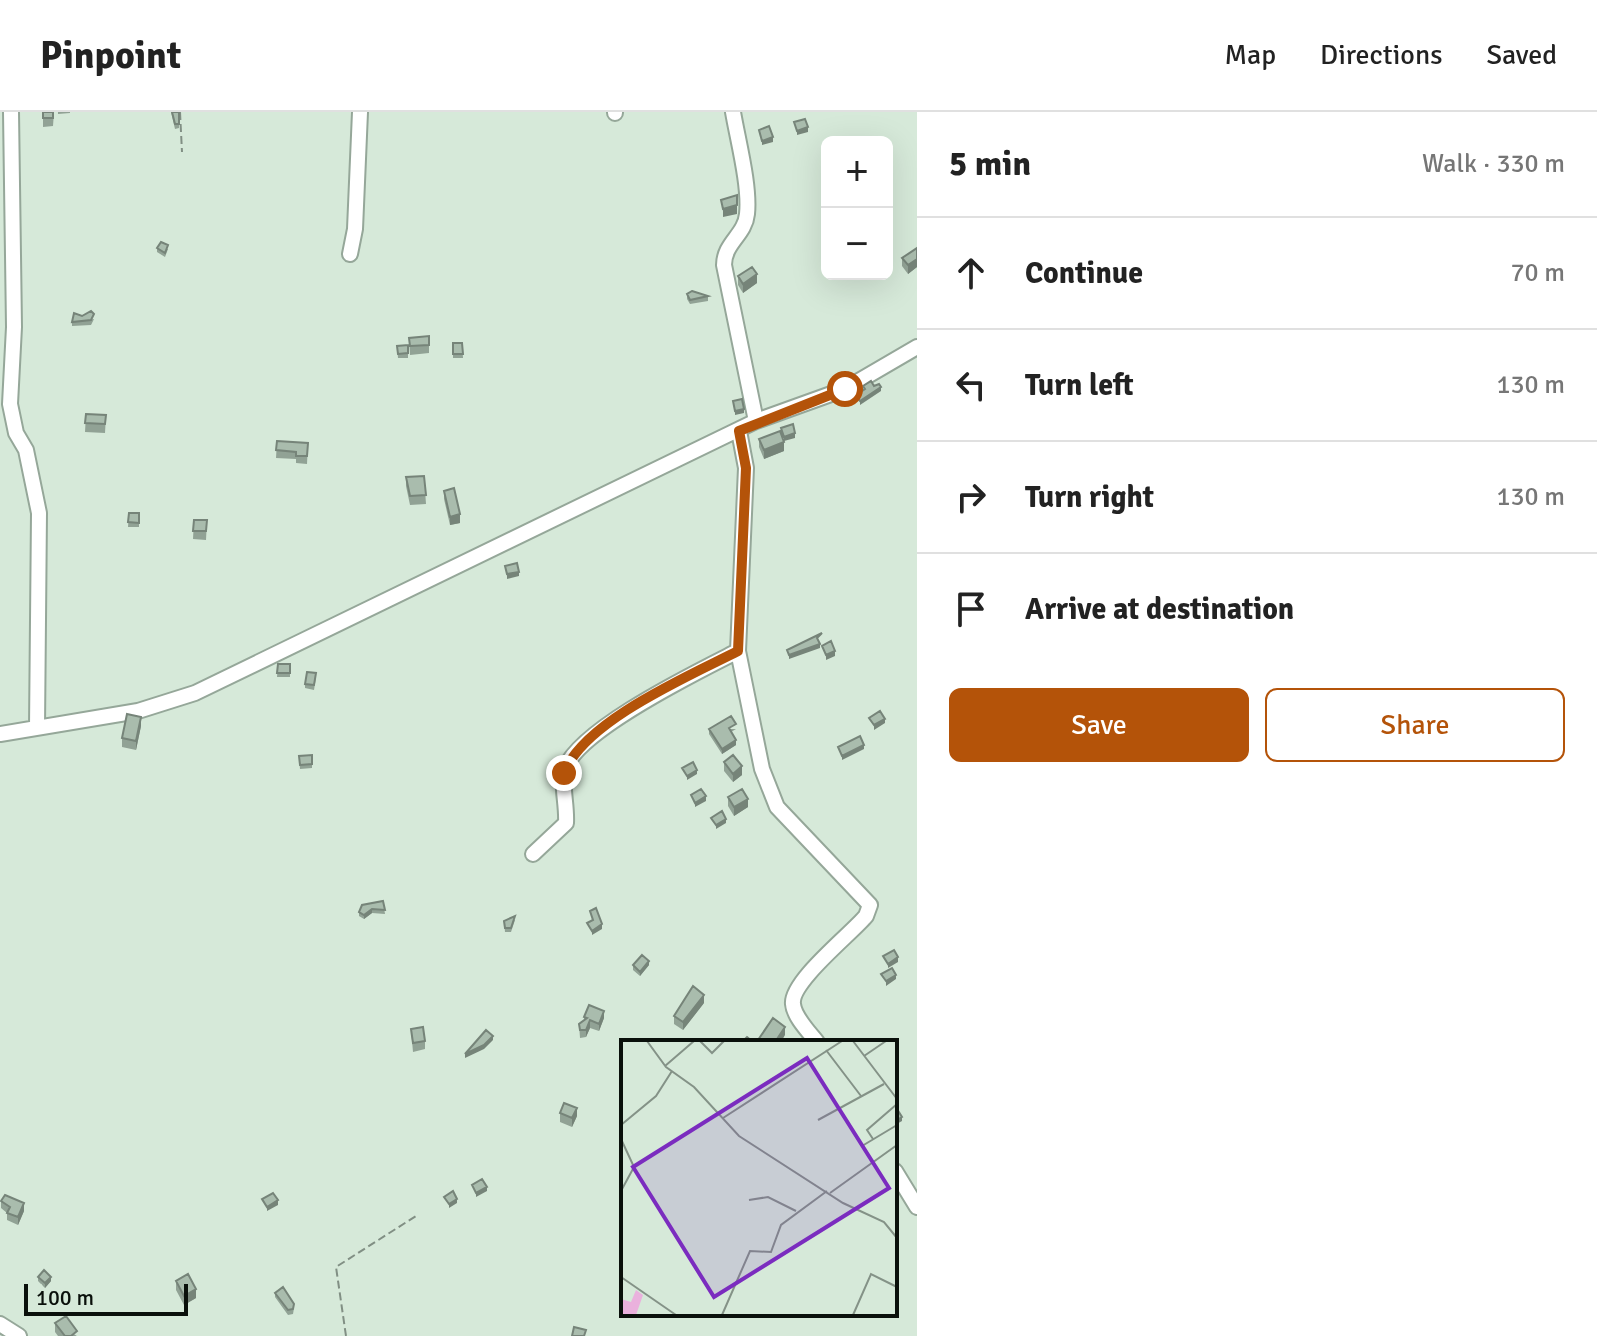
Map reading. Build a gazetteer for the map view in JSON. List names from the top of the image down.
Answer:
{
  "scale_bar": "100 m",
  "page": {
    "header": "Pinpoint",
    "nav": ["Map", "Directions", "Saved"],
    "heading": ["5 min", "Walk · 330 m"],
    "map_buttons": ["+", "−"],
    "list": [
      ["Continue", "70 m"],
      ["Turn left", "130 m"],
      ["Turn right", "130 m"],
      "Arrive at destination"
    ],
    "buttons": ["Save", "Share"],
    "scale": "100 m"
  }
}
